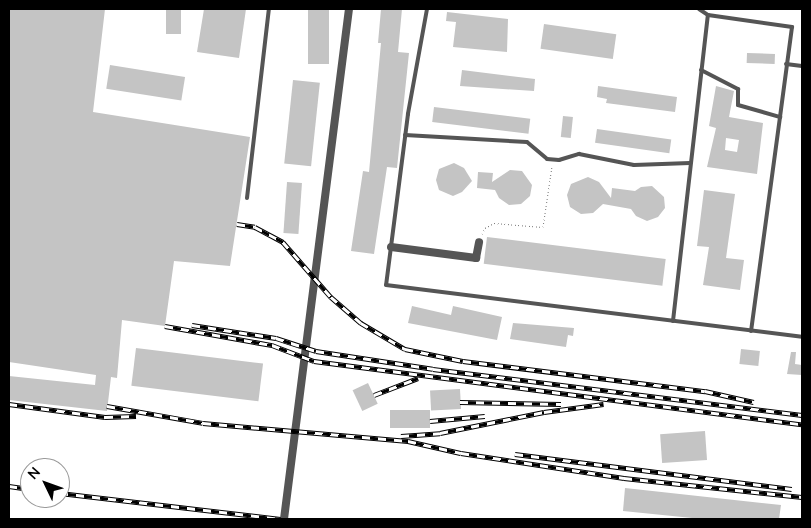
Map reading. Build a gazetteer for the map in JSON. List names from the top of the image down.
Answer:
{
  "north": "top left"
}
